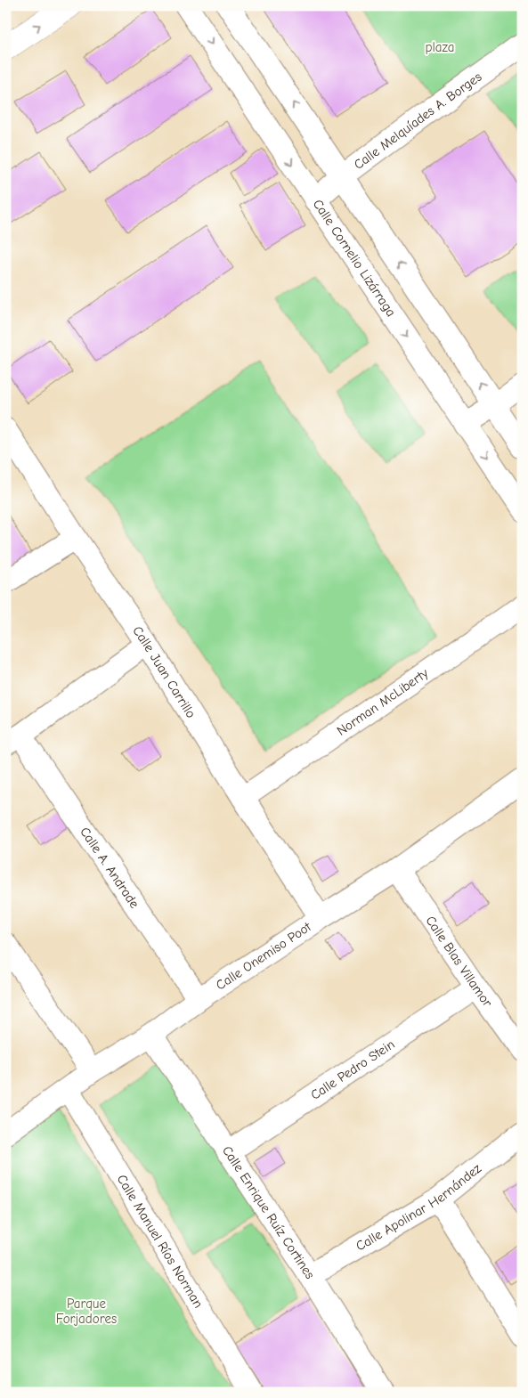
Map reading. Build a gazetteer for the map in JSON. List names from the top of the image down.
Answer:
{
  "streets": {
    "street": [
      "Calle Melquíades A. Borges",
      "Calle Cornelio Lizárraga",
      "Calle Juan Carrillo",
      "Norman McLiberty",
      "Calle A. Andrade",
      "Calle Onemiso Poot",
      "Calle Blas Villamor",
      "Calle Pedro Stein",
      "Calle Apolinar Hernández",
      "Calle Enrique Ruíz Cortines",
      "Calle Manuel Ríos Norman"
    ]
  },
  "crossings": [
    ["Calle Melquíades A. Borges", "Calle Cornelio Lizárraga"],
    ["Calle Juan Carrillo", "Norman McLiberty"],
    ["Calle Juan Carrillo", "Calle Onemiso Poot"],
    ["Calle A. Andrade", "Calle Onemiso Poot"],
    ["Calle Onemiso Poot", "Calle Blas Villamor"],
    ["Calle Onemiso Poot", "Calle Enrique Ruíz Cortines"],
    ["Calle Onemiso Poot", "Calle Manuel Ríos Norman"],
    ["Calle Blas Villamor", "Calle Pedro Stein"],
    ["Calle Pedro Stein", "Calle Enrique Ruíz Cortines"],
    ["Calle Apolinar Hernández", "Calle Enrique Ruíz Cortines"]
  ],
  "parks": ["plaza", "Parque Forjadores"]
}
